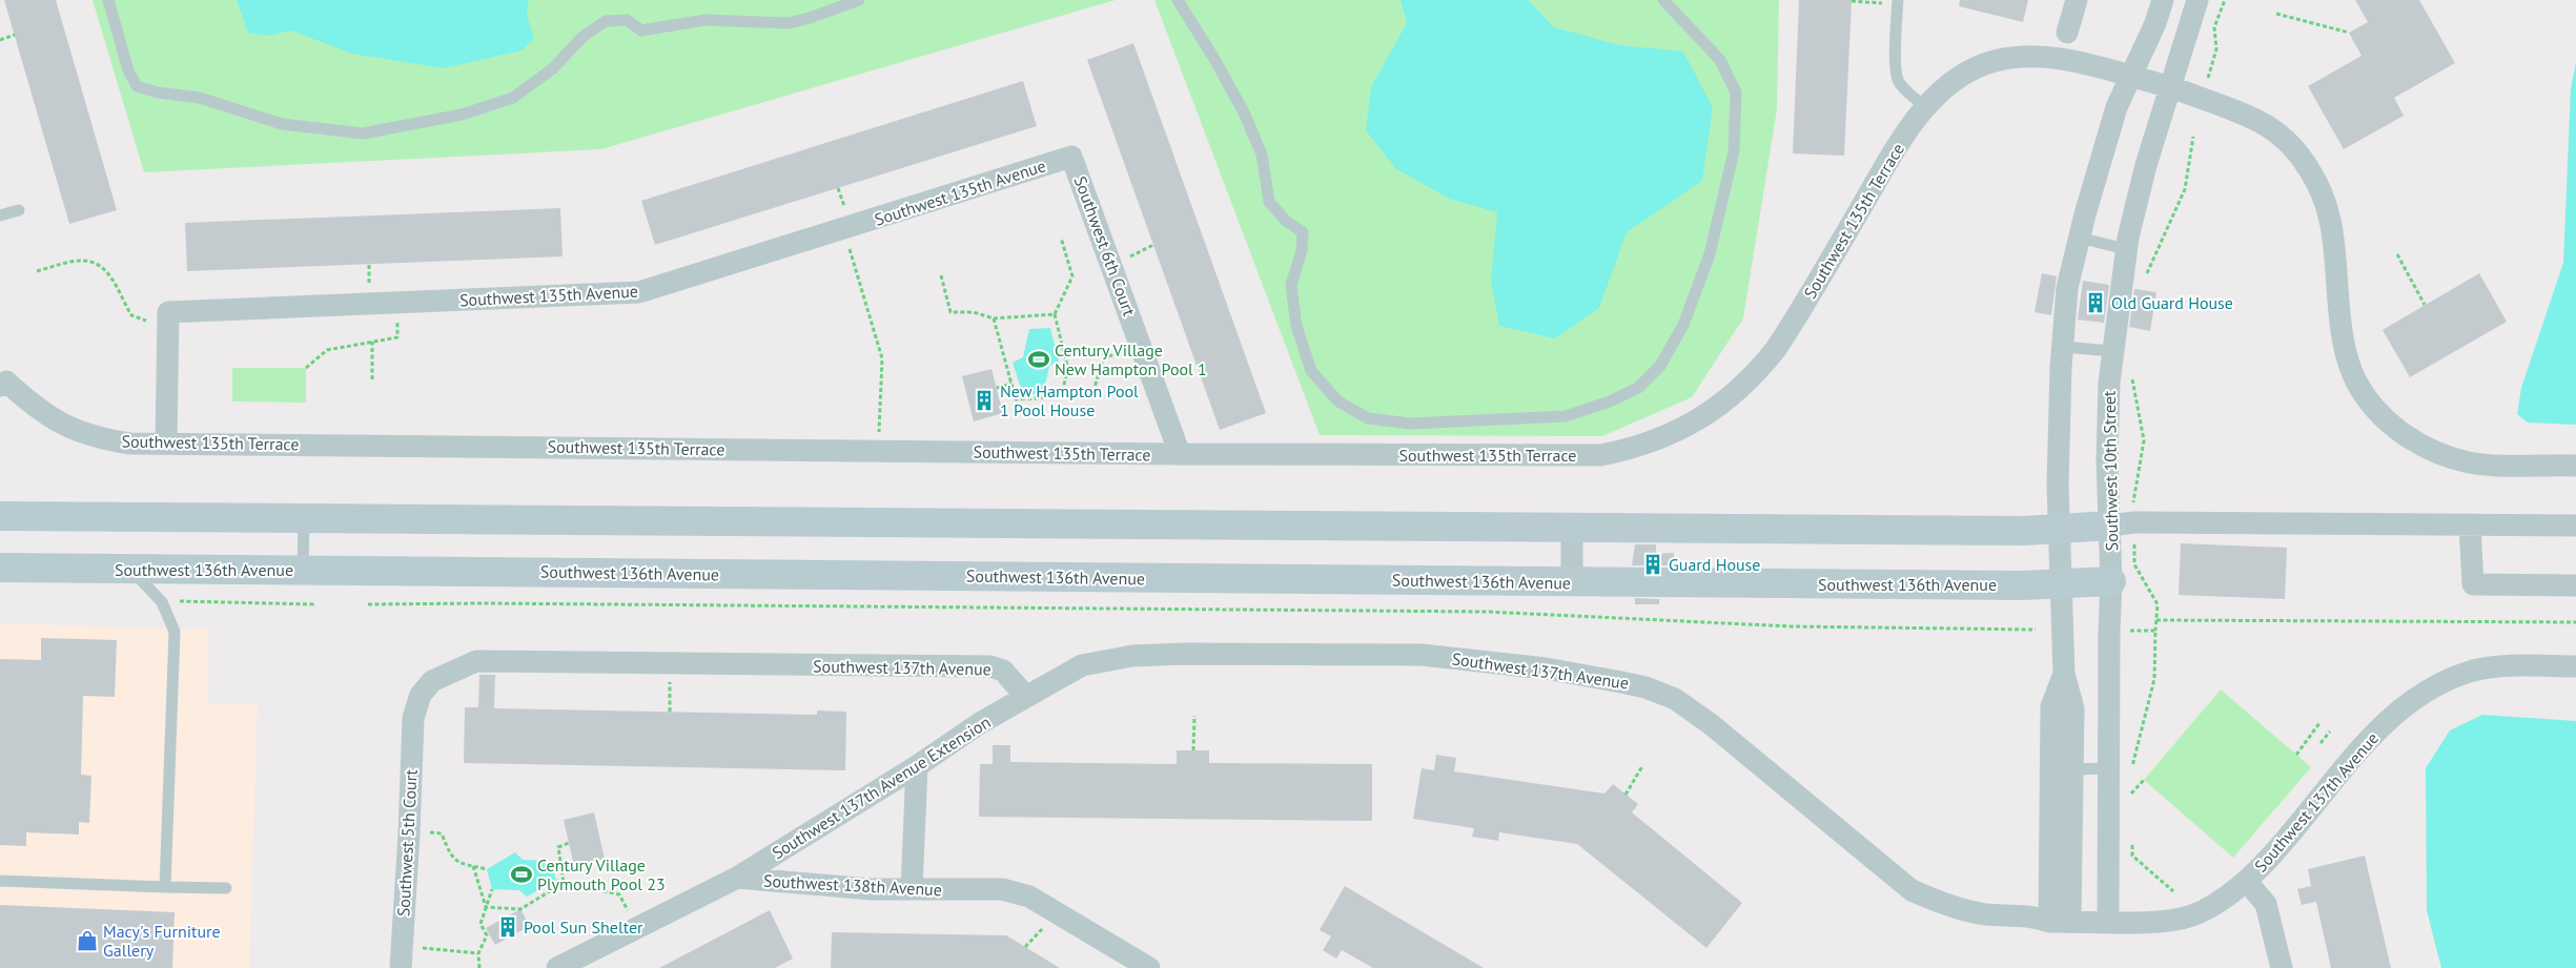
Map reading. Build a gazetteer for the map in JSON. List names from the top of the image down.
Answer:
{
  "streets": {
    "street": [
      "Southwest 135th Avenue",
      "Southwest 135th Terrace",
      "Southwest 6th Court",
      "Southwest 10th Street",
      "Southwest 136th Avenue",
      "Southwest 137th Avenue",
      "Southwest 137th Avenue Extension",
      "Southwest 5th Court",
      "Southwest 138th Avenue"
    ]
  },
  "crossings": [
    ["Southwest 135th Avenue", "Southwest 6th Court"],
    ["Southwest 135th Terrace", "Southwest 6th Court"],
    ["Southwest 135th Terrace", "Southwest 10th Street"],
    ["Southwest 10th Street", "Southwest 136th Avenue"],
    ["Southwest 10th Street", "Southwest 137th Avenue"],
    ["Southwest 137th Avenue", "Southwest 137th Avenue Extension"],
    ["Southwest 137th Avenue", "Southwest 5th Court"],
    ["Southwest 137th Avenue Extension", "Southwest 138th Avenue"]
  ],
  "places": {
    "building": [
      "Old Guard House",
      "New Hampton Pool 1 Pool House",
      "Guard House",
      "Pool Sun Shelter"
    ],
    "sports": ["Century Village New Hampton Pool 1", "Century Village Plymouth Pool 23"],
    "shop": ["Macy's Furniture Gallery"]
  }
}
